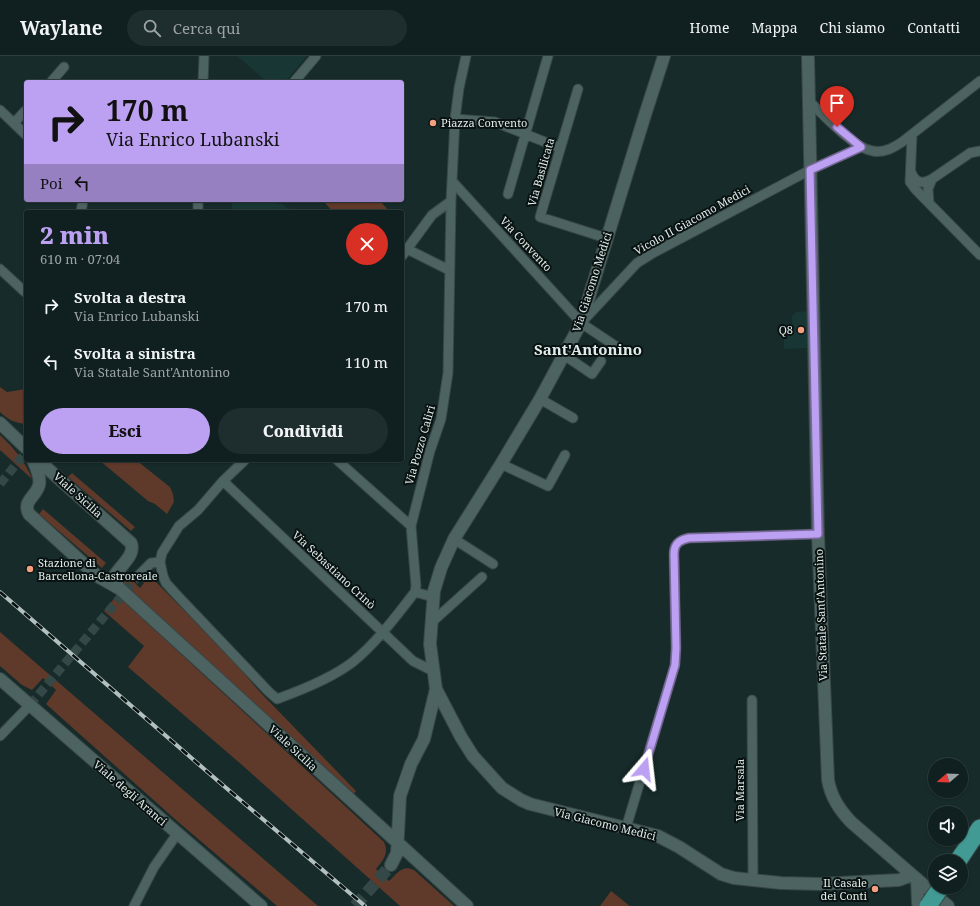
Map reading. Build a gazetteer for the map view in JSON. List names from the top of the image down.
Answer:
{
  "streets": {
    "street": [
      "Via Basilicata",
      "Vicolo II Giacomo Medici",
      "Via Convento",
      "Via Giacomo Medici",
      "Via Pozzo Caliri",
      "Viale Sicilia",
      "Via Sebastiano Crinò",
      "Via Statale Sant'Antonino",
      "Via Marsala",
      "Viale degli Aranci"
    ]
  },
  "crossings": [
    ["Via Basilicata", "Via Giacomo Medici"],
    ["Vicolo II Giacomo Medici", "Via Convento"],
    ["Vicolo II Giacomo Medici", "Via Giacomo Medici"],
    ["Vicolo II Giacomo Medici", "Via Statale Sant'Antonino"],
    ["Via Convento", "Via Giacomo Medici"],
    ["Via Convento", "Via Pozzo Caliri"],
    ["Via Giacomo Medici", "Via Sebastiano Crinò"],
    ["Via Giacomo Medici", "Via Statale Sant'Antonino"],
    ["Via Giacomo Medici", "Via Marsala"]
  ],
  "districts": ["Sant'Antonino"],
  "places": [
    "Piazza Convento",
    "Q8",
    "Stazione di Barcellona-Castroreale",
    "Il Casale dei Conti"
  ],
  "north": "left",
  "page": {
    "header": "Waylane",
    "search": "Cerca qui",
    "nav": [
      "Home",
      "Mappa",
      "Chi siamo",
      "Contatti"
    ],
    "turn": ["170 m", "Via Enrico Lubanski"],
    "then": "Poi",
    "heading": ["2 min", "610 m · 07:04"],
    "list": [
      {
        "name": "Svolta a destra",
        "note": "Via Enrico Lubanski",
        "value": "170 m"
      },
      {
        "name": "Svolta a sinistra",
        "note": "Via Statale Sant'Antonino",
        "value": "110 m"
      }
    ],
    "buttons": ["Esci", "Condividi"]
  }
}
